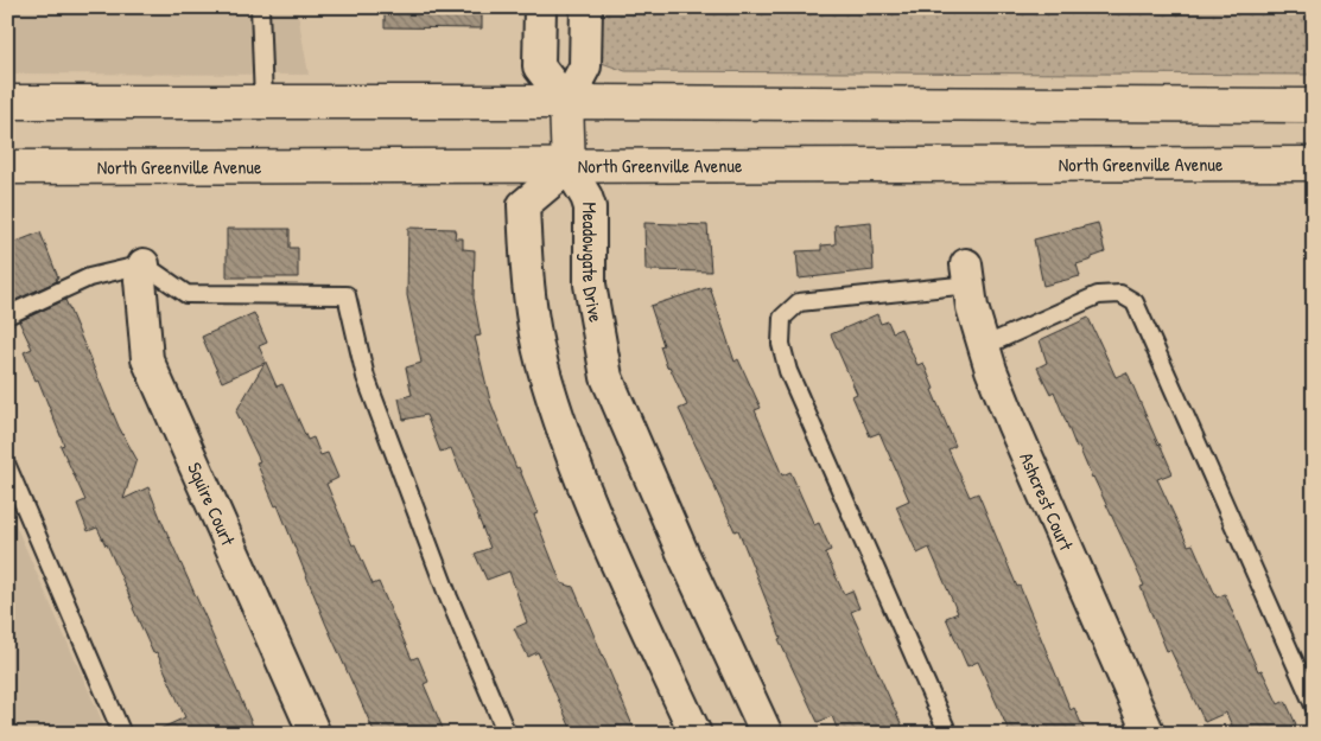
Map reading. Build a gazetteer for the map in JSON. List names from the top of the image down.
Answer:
{
  "streets": {
    "main road": ["North Greenville Avenue"],
    "street": ["Meadowgate Drive", "Squire Court", "Ashcrest Court"]
  },
  "crossings": [
    ["North Greenville Avenue", "Meadowgate Drive"]
  ]
}
